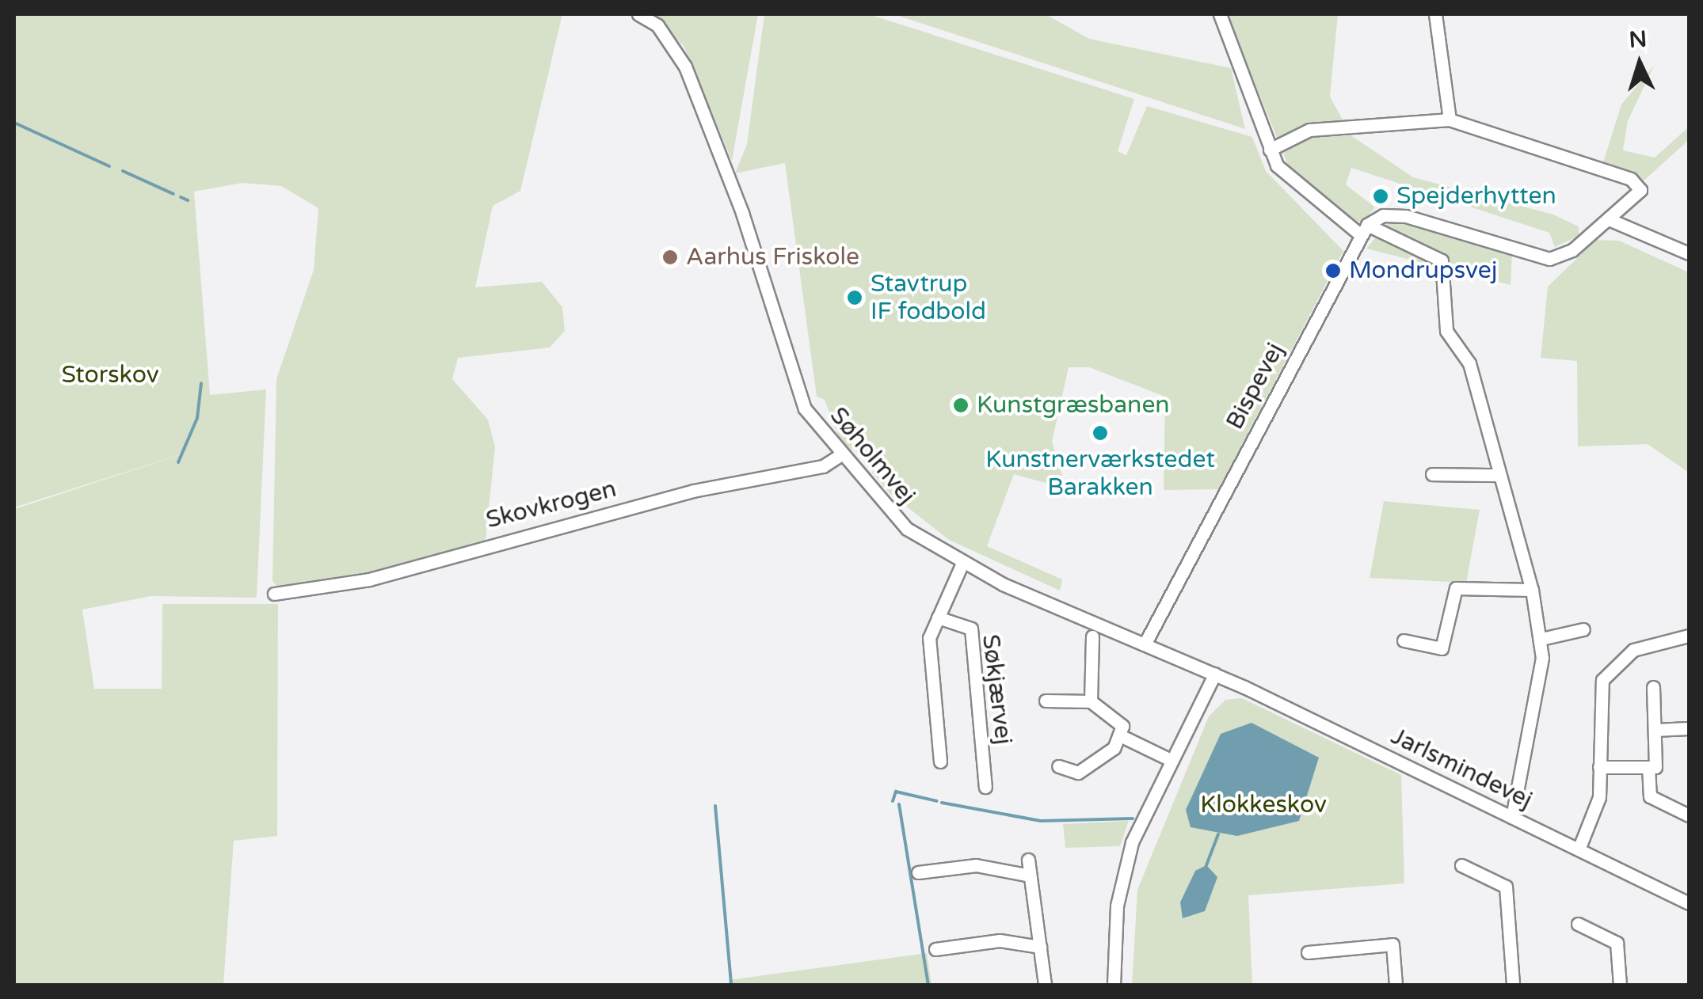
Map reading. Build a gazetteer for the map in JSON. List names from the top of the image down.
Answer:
{
  "streets": {
    "street": [
      "Bispevej",
      "Søholmvej",
      "Skovkrogen",
      "Søkjærvej",
      "Jarlsmindevej"
    ]
  },
  "crossings": [
    ["Bispevej", "Søholmvej"],
    ["Søholmvej", "Skovkrogen"],
    ["Søholmvej", "Jarlsmindevej"]
  ],
  "parks": ["Storskov", "Klokkeskov"],
  "places": [
    "Spejderhytten",
    "Aarhus Friskole",
    "Mondrupsvej",
    "Stavtrup IF fodbold",
    "Kunstgræsbanen",
    "Kunstnerværkstedet Barakken"
  ],
  "north": "top"
}
